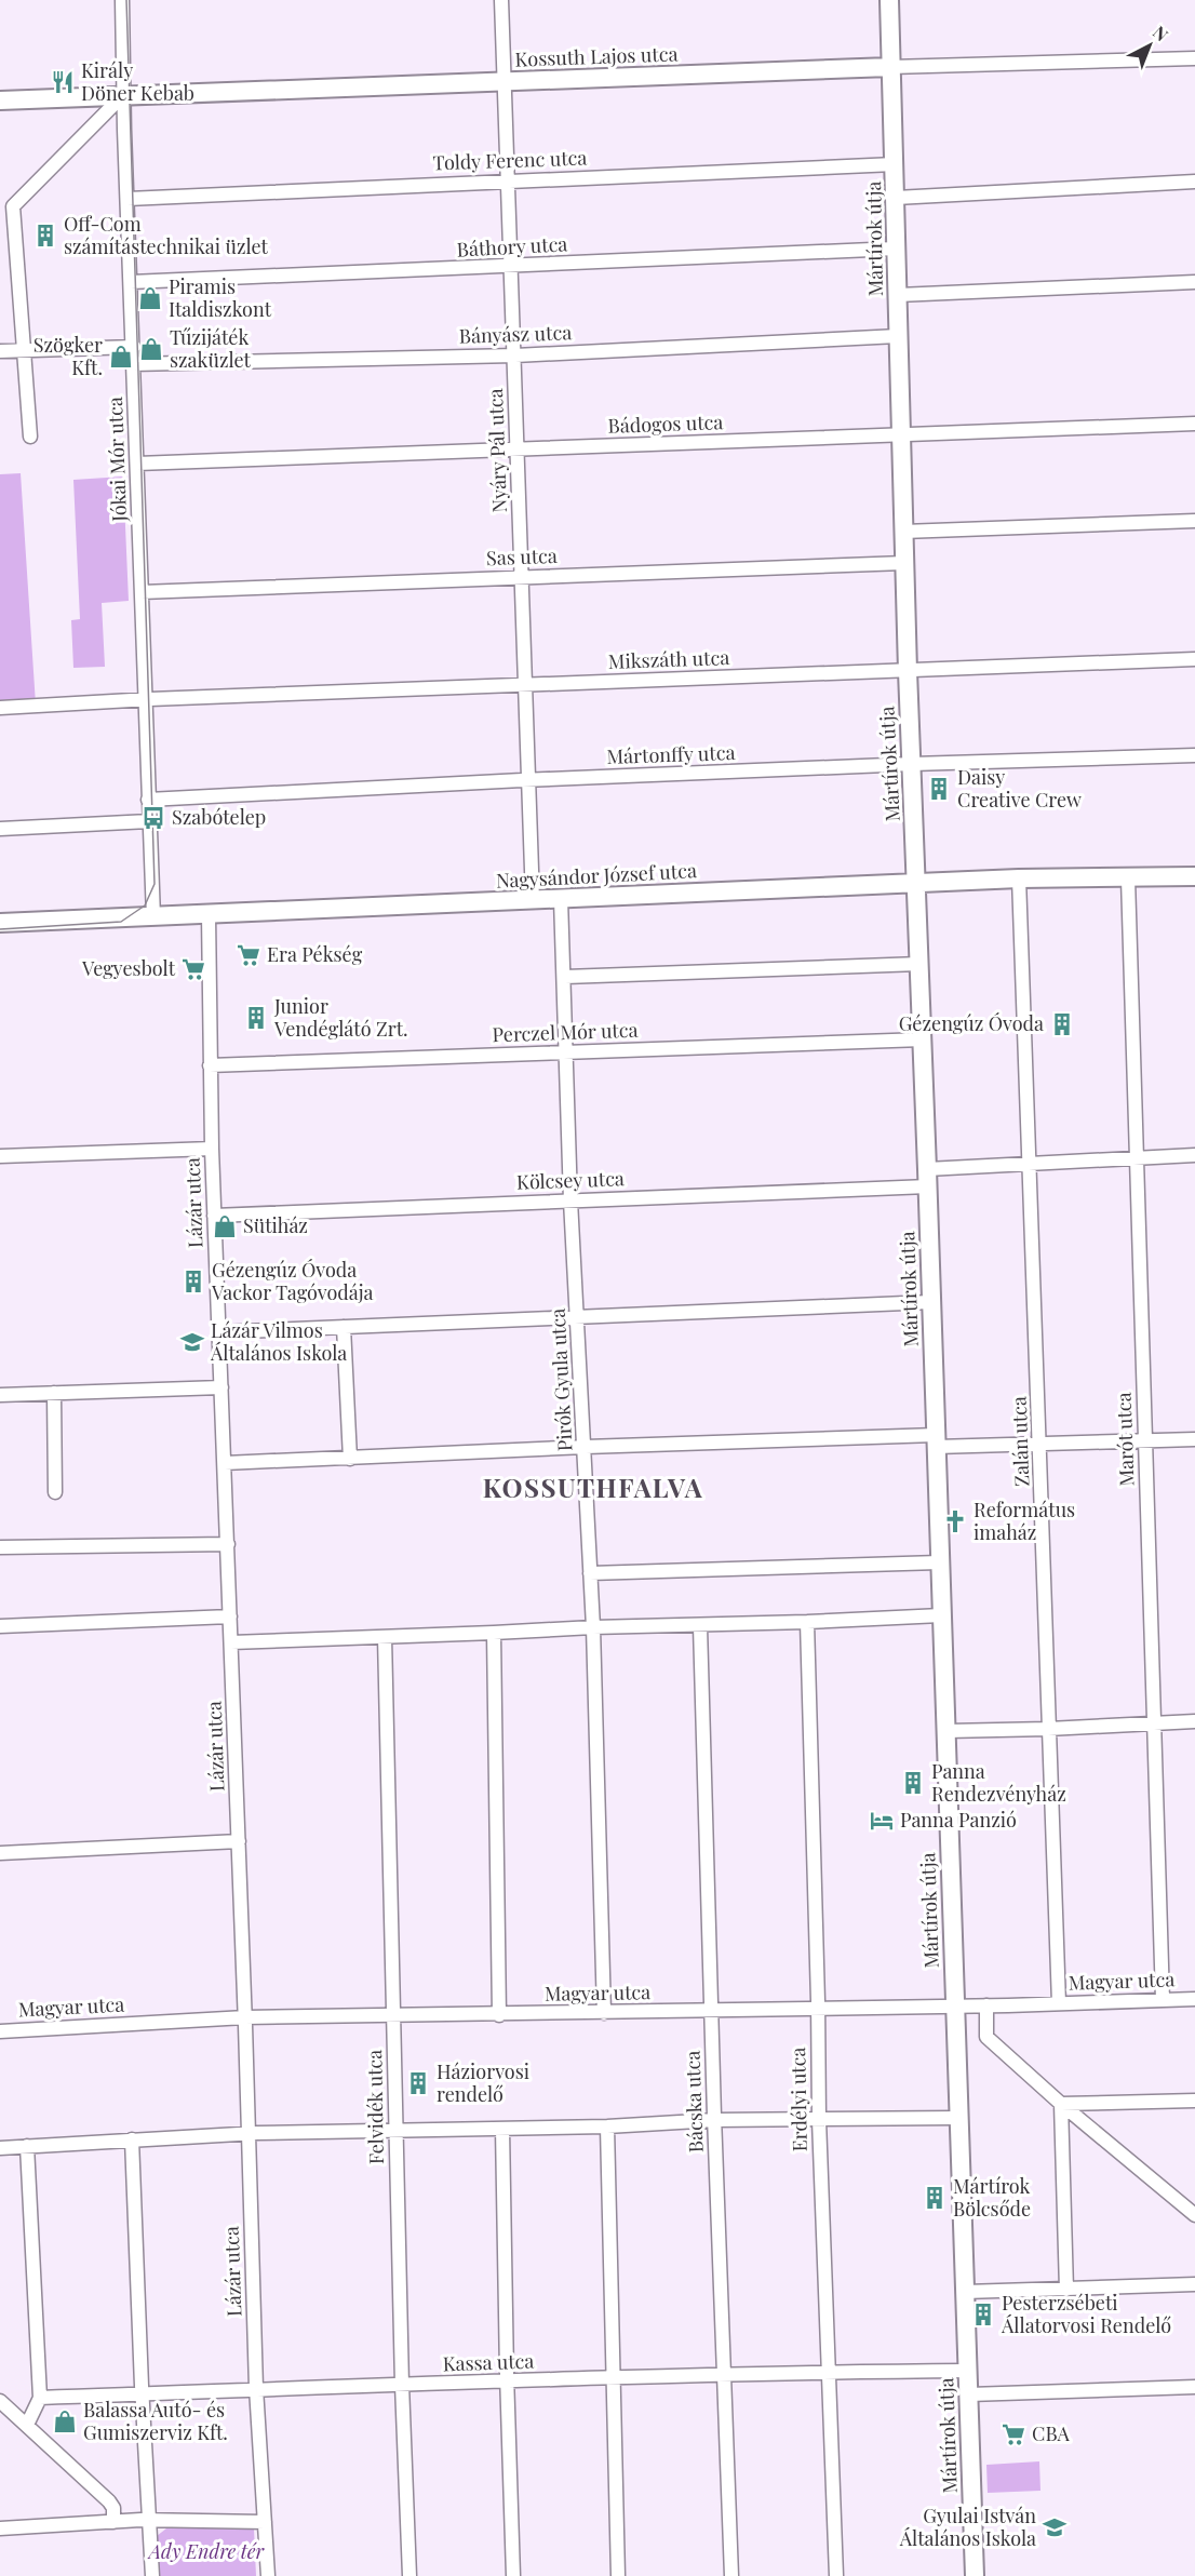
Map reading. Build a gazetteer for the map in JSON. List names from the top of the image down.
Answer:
{
  "streets": {
    "street": [
      "Kossuth Lajos utca",
      "Toldy Ferenc utca",
      "Mártírok útja",
      "Báthory utca",
      "Bányász utca",
      "Bádogos utca",
      "Nyáry Pál utca",
      "Jókai Mór utca",
      "Sas utca",
      "Mikszáth utca",
      "Mártonffy utca",
      "Nagysándor József utca",
      "Perczel Mór utca",
      "Kölcsey utca",
      "Lázár utca",
      "Pirók Gyula utca",
      "Marót utca",
      "Zalán utca",
      "Magyar utca",
      "Erdélyi utca",
      "Bácska utca",
      "Felvidék utca",
      "Kassa utca"
    ]
  },
  "crossings": [
    ["Kossuth Lajos utca", "Mártírok útja"],
    ["Kossuth Lajos utca", "Nyáry Pál utca"],
    ["Kossuth Lajos utca", "Jókai Mór utca"],
    ["Toldy Ferenc utca", "Mártírok útja"],
    ["Toldy Ferenc utca", "Nyáry Pál utca"],
    ["Toldy Ferenc utca", "Jókai Mór utca"],
    ["Mártírok útja", "Báthory utca"],
    ["Mártírok útja", "Bányász utca"],
    ["Mártírok útja", "Bádogos utca"],
    ["Mártírok útja", "Sas utca"],
    ["Mártírok útja", "Mikszáth utca"],
    ["Mártírok útja", "Mártonffy utca"],
    ["Mártírok útja", "Nagysándor József utca"],
    ["Mártírok útja", "Perczel Mór utca"],
    ["Mártírok útja", "Kölcsey utca"],
    ["Mártírok útja", "Magyar utca"],
    ["Mártírok útja", "Kassa utca"],
    ["Báthory utca", "Nyáry Pál utca"],
    ["Báthory utca", "Jókai Mór utca"],
    ["Bányász utca", "Nyáry Pál utca"],
    ["Bányász utca", "Jókai Mór utca"],
    ["Bádogos utca", "Nyáry Pál utca"],
    ["Bádogos utca", "Jókai Mór utca"],
    ["Nyáry Pál utca", "Sas utca"],
    ["Nyáry Pál utca", "Mikszáth utca"],
    ["Nyáry Pál utca", "Mártonffy utca"],
    ["Nyáry Pál utca", "Nagysándor József utca"],
    ["Jókai Mór utca", "Sas utca"],
    ["Jókai Mór utca", "Mikszáth utca"],
    ["Jókai Mór utca", "Mártonffy utca"],
    ["Jókai Mór utca", "Nagysándor József utca"],
    ["Nagysándor József utca", "Lázár utca"],
    ["Nagysándor József utca", "Pirók Gyula utca"],
    ["Nagysándor József utca", "Marót utca"],
    ["Nagysándor József utca", "Zalán utca"],
    ["Perczel Mór utca", "Lázár utca"],
    ["Perczel Mór utca", "Pirók Gyula utca"],
    ["Kölcsey utca", "Lázár utca"],
    ["Kölcsey utca", "Pirók Gyula utca"],
    ["Kölcsey utca", "Marót utca"],
    ["Kölcsey utca", "Zalán utca"],
    ["Lázár utca", "Magyar utca"],
    ["Lázár utca", "Kassa utca"],
    ["Pirók Gyula utca", "Magyar utca"],
    ["Marót utca", "Magyar utca"],
    ["Zalán utca", "Magyar utca"],
    ["Magyar utca", "Erdélyi utca"],
    ["Magyar utca", "Bácska utca"],
    ["Magyar utca", "Felvidék utca"],
    ["Erdélyi utca", "Kassa utca"],
    ["Bácska utca", "Kassa utca"],
    ["Felvidék utca", "Kassa utca"]
  ],
  "districts": ["KOSSUTHFALVA"],
  "parks": ["Ady Endre tér"],
  "places": {
    "restaurant": ["Király Döner Kebab"],
    "building": [
      "Off-Com számítástechnikai üzlet",
      "Daisy Creative Crew",
      "Junior Vendéglátó Zrt.",
      "Gézengúz Óvoda",
      "Gézengúz Óvoda Vackor Tagóvodája",
      "Panna Rendezvényház",
      "Háziorvosi rendelő",
      "Mártírok Bölcsőde",
      "Pesterzsébeti Állatorvosi Rendelő"
    ],
    "shop": [
      "Piramis Italdiszkont",
      "Tűzijáték szaküzlet",
      "Szögker Kft.",
      "Sütiház",
      "Balassa Autó- és Gumiszerviz Kft."
    ],
    "bus stop": ["Szabótelep"],
    "supermarket": ["Era Pékség", "Vegyesbolt", "CBA"],
    "school or university": ["Lázár Vilmos Általános Iskola", "Gyulai István Általános Iskola"],
    "church": ["Református imaház"],
    "hotel": ["Panna Panzió"]
  },
  "north": "top right"
}
